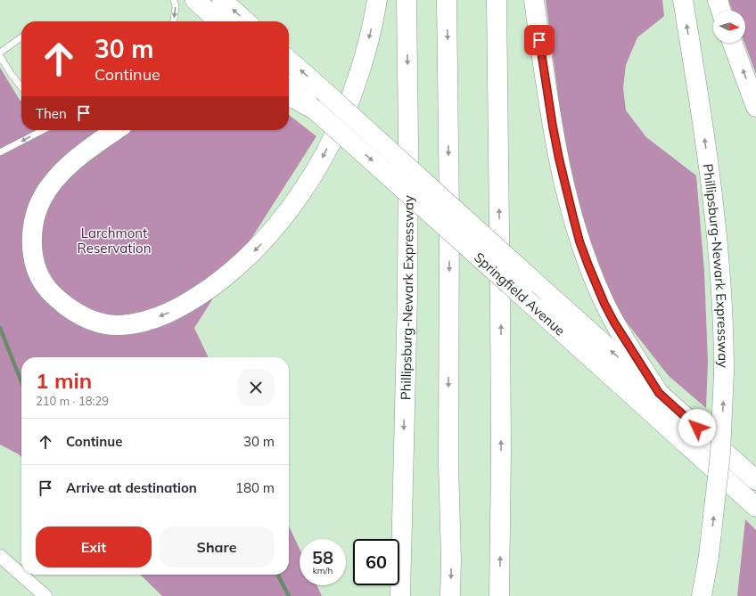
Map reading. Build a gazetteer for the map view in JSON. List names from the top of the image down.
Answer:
{
  "streets": {
    "main road": ["Phillipsburg-Newark Expressway", "Springfield Avenue"]
  },
  "parks": ["Larchmont Reservation"],
  "north": "right",
  "page": {
    "turn": ["30 m", "Continue"],
    "then": "Then",
    "heading": ["1 min", "210 m · 18:29"],
    "list": [
      {
        "name": "Continue",
        "value": "30 m"
      },
      {
        "name": "Arrive at destination",
        "value": "180 m"
      }
    ],
    "buttons": ["Exit", "Share"],
    "speed": "58 km/h",
    "limit": "60"
  }
}
